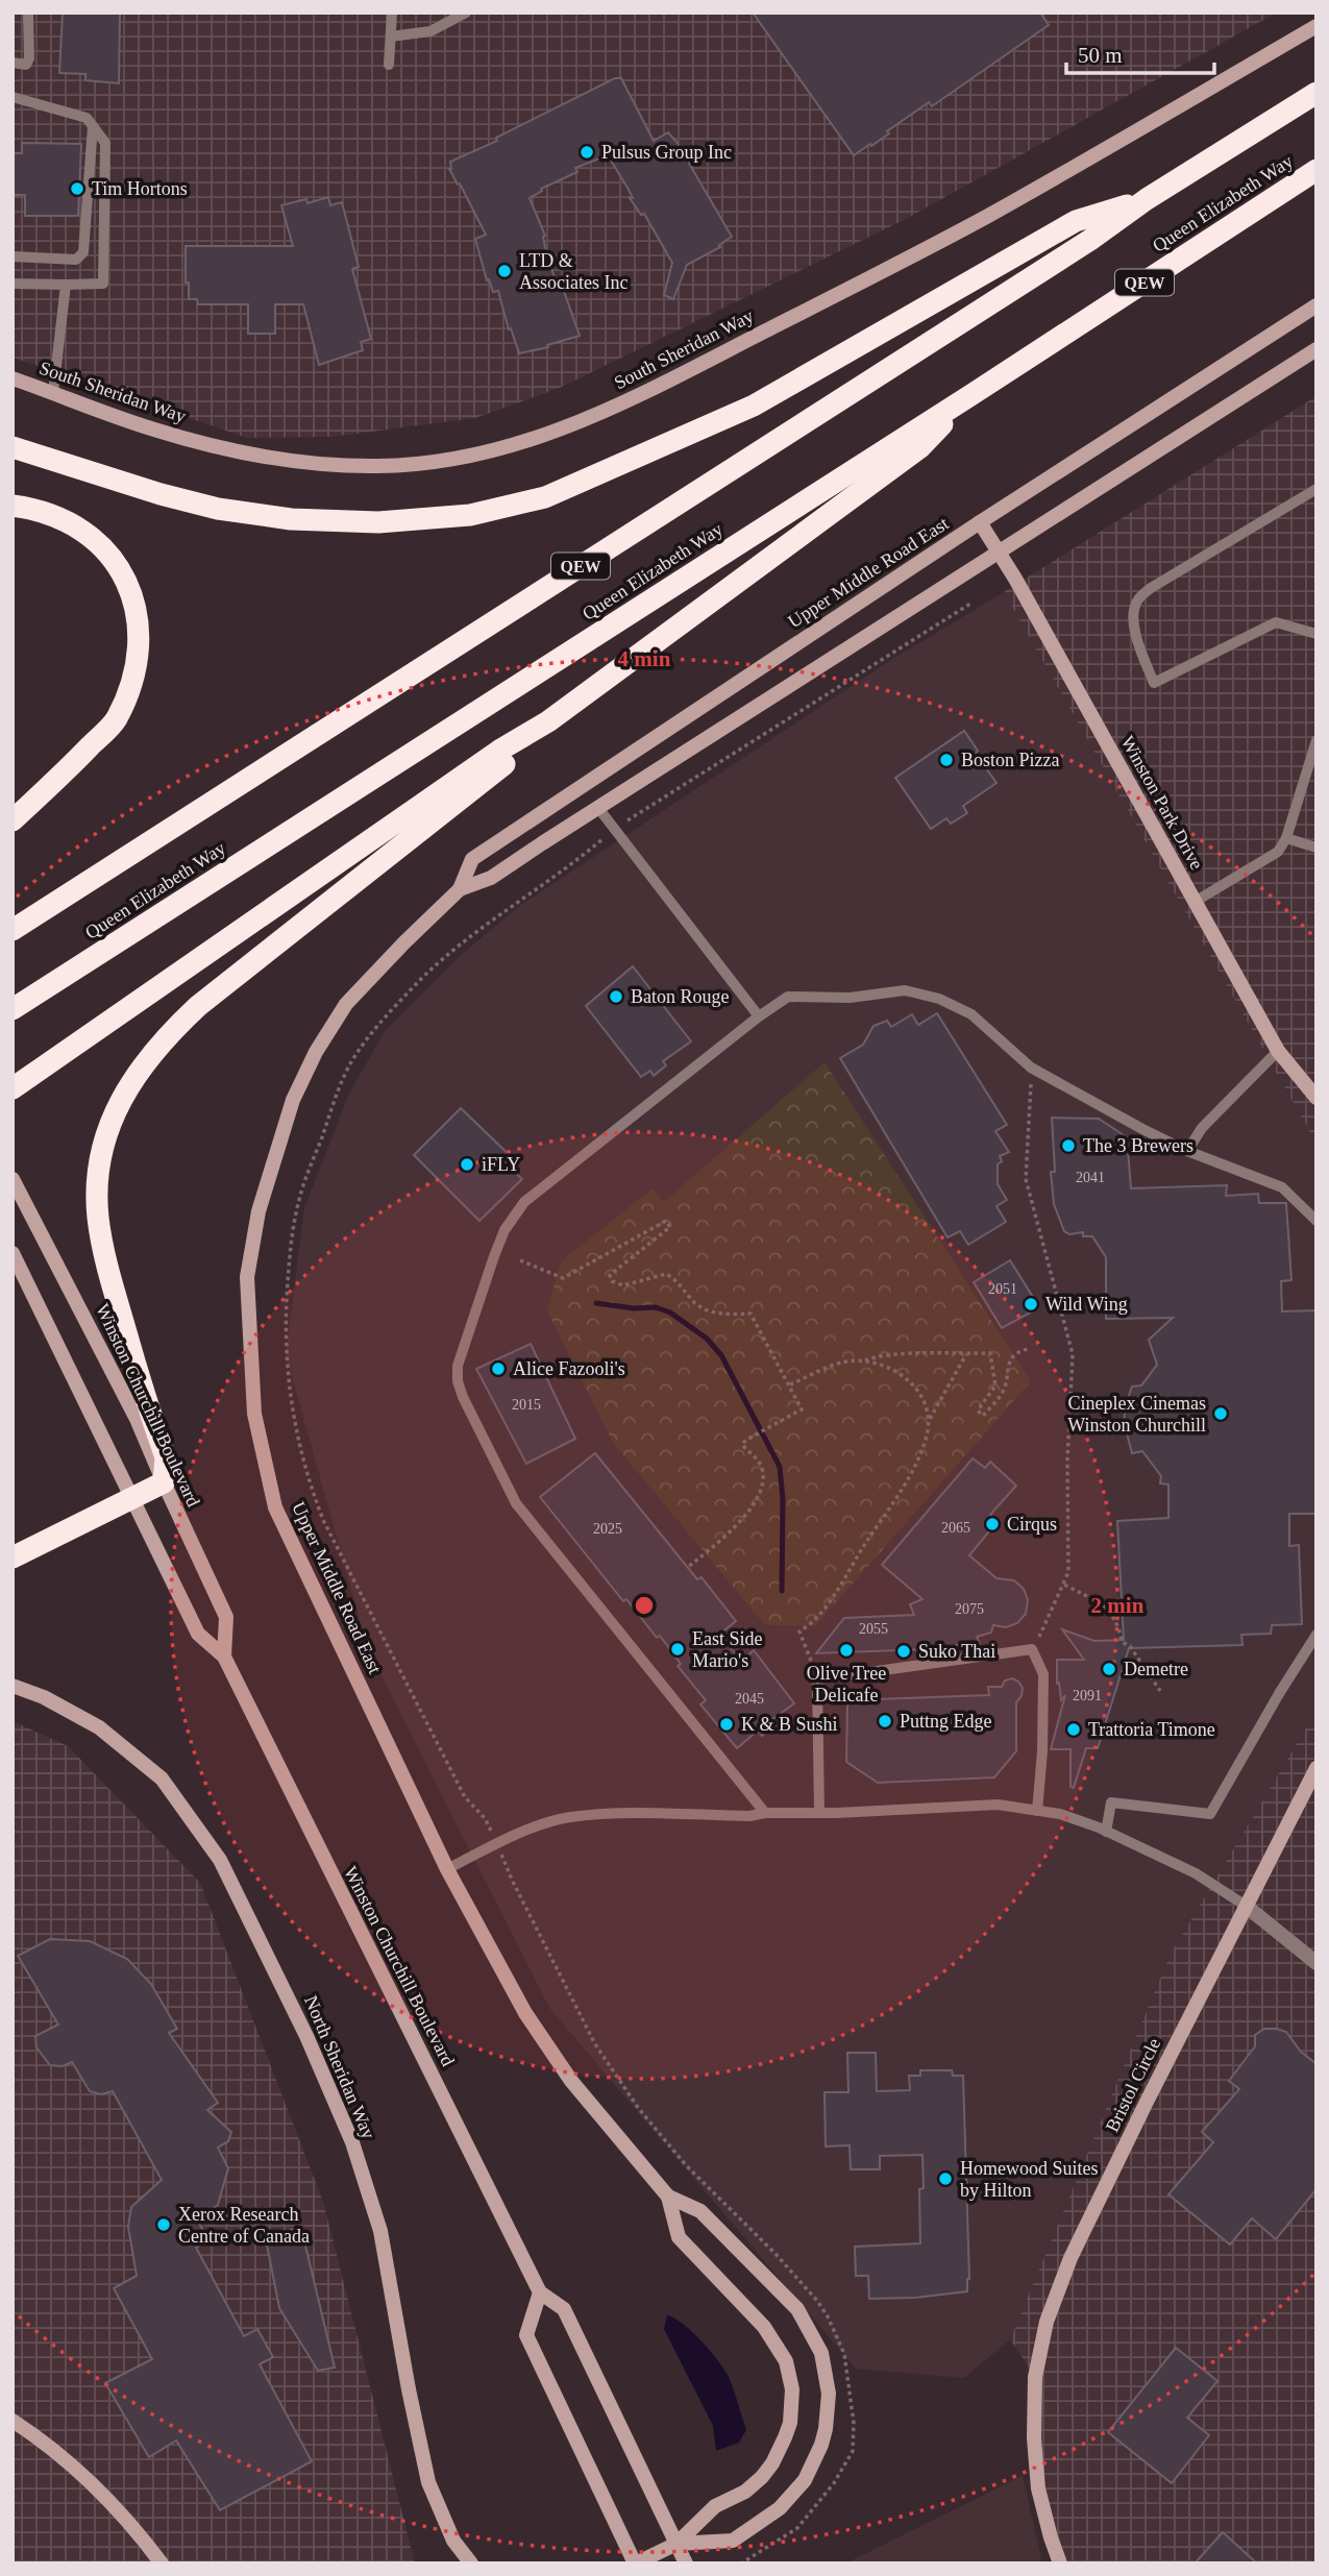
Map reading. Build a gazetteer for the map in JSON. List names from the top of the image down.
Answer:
{
  "streets": {
    "highway": ["Queen Elizabeth Way", "QEW"],
    "street": [
      "South Sheridan Way",
      "Upper Middle Road East",
      "Winston Park Drive",
      "Winston Churchill Boulevard",
      "North Sheridan Way",
      "Bristol Circle"
    ]
  },
  "crossings": [
    ["Upper Middle Road East", "Winston Park Drive"],
    ["Upper Middle Road East", "Winston Churchill Boulevard"]
  ],
  "places": [
    "Pulsus Group Inc",
    "Tim Hortons",
    "LTD & Associates Inc",
    "Boston Pizza",
    "Baton Rouge",
    "The 3 Brewers",
    "iFLY",
    "Wild Wing",
    "Alice Fazooli's",
    "Cineplex Cinemas Winston Churchill",
    "Cirqus",
    "East Side Mario's",
    "Olive Tree Delicafe",
    "Suko Thai",
    "Demetre",
    "Puttng Edge",
    "K & B Sushi",
    "Trattoria Timone",
    "Homewood Suites by Hilton",
    "Xerox Research Centre of Canada"
  ],
  "house_numbers": [
    "2041",
    "2051",
    "2015",
    "2065",
    "2025",
    "2075",
    "2055",
    "2091",
    "2045"
  ],
  "scale_bar": "50 m",
  "rings": ["4 min", "2 min"]
}
